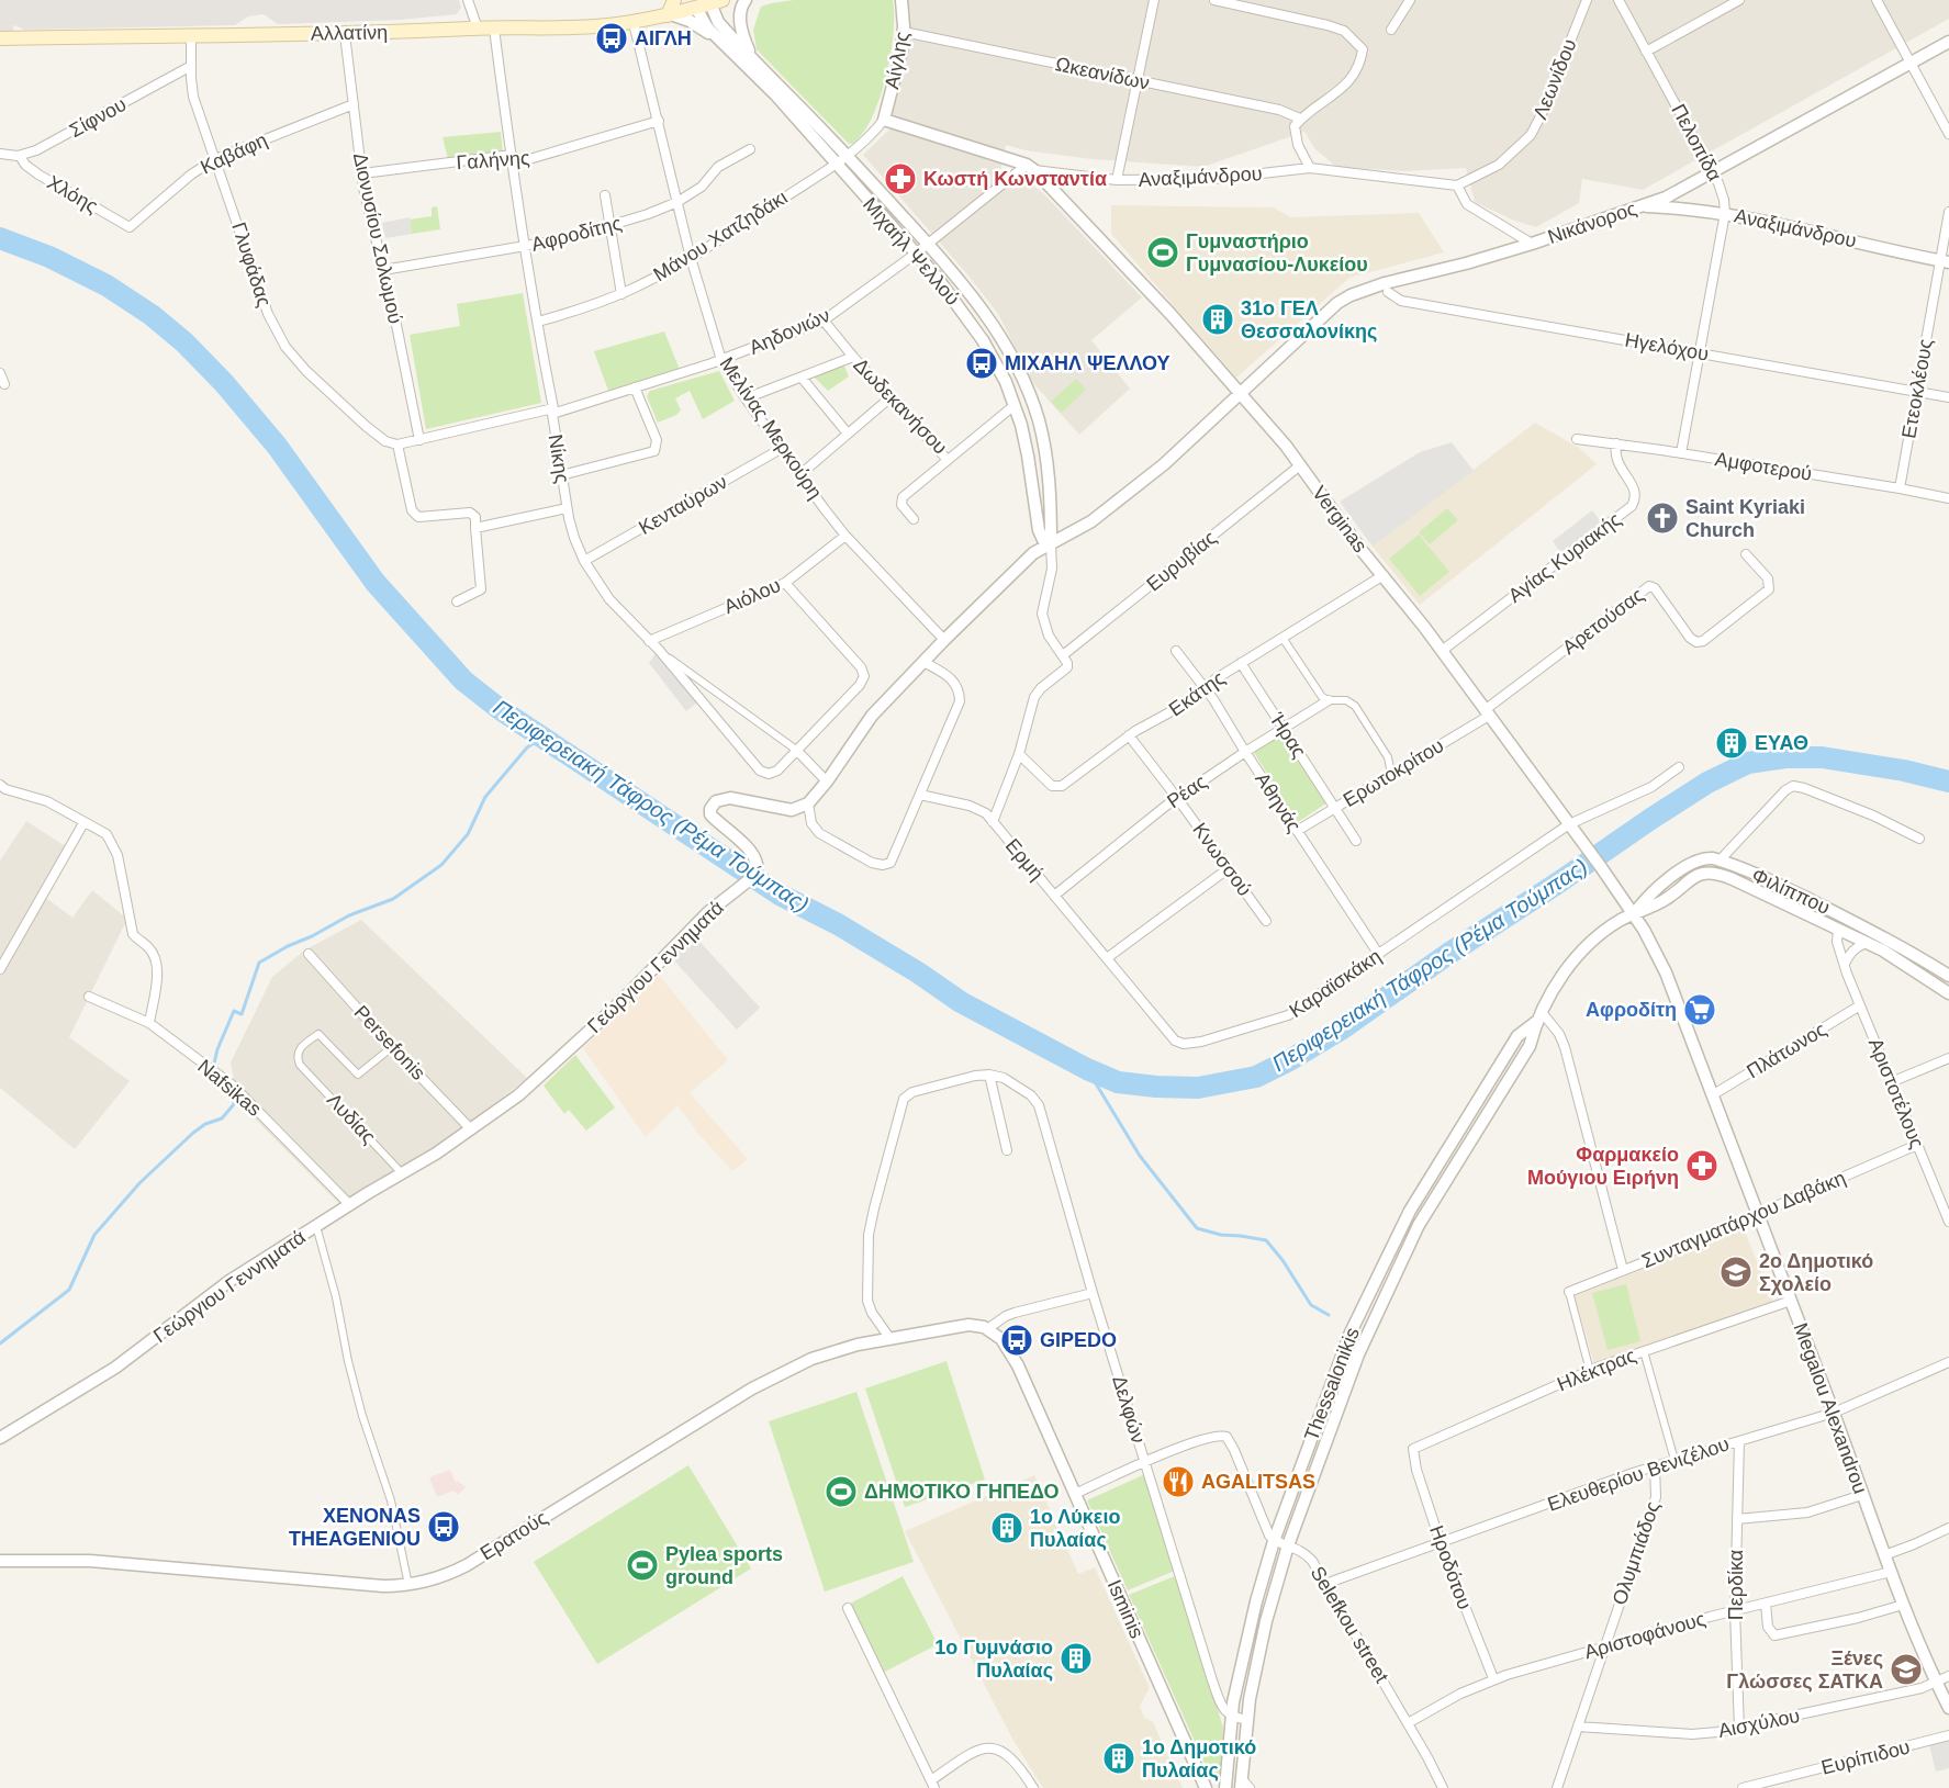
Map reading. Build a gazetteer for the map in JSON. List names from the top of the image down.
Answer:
{
  "streets": {
    "main road": ["Αλλατίνη"],
    "street": [
      "Αίγλης",
      "Ωκεανίδων",
      "Λεωνίδου",
      "Σίφνου",
      "Πελοπίδα",
      "Καβάφη",
      "Γαλήνης",
      "Αναξιμάνδρου",
      "Χλόης",
      "Νικάνορος",
      "Αφροδίτης",
      "Μάνου Χατζηδάκι",
      "Διονυσίου Σολωμού",
      "Μιχαήλ Ψελλού",
      "Γλυφάδας",
      "Αηδονιών",
      "Ηγελόχου",
      "Ετεοκλέους",
      "Δωδεκανήσου",
      "Μελίνας Μερκούρη",
      "Νίκης",
      "Αμφοτερού",
      "Κενταύρων",
      "Verginas",
      "Αγίας Κυριακής",
      "Ευρυβίας",
      "Αιόλου",
      "Αρετούσας",
      "Εκάτης",
      "Ήρας",
      "Ερωτοκρίτου",
      "Ρέας",
      "Αθηνάς",
      "Ερμή",
      "Κνωσσού",
      "Φιλίππου",
      "Γεώργιου Γεννηματά",
      "Καραϊσκάκη",
      "Persefonis",
      "Πλάτωνος",
      "Nafsikas",
      "Αριστοτέλους",
      "Λυδίας",
      "Συνταγματάρχου Δαβάκη",
      "Ηλέκτρας",
      "Thessalonikis",
      "Megalou Alexandrou",
      "Δελφών",
      "Ελευθερίου Βενιζέλου",
      "Ερατούς",
      "Ολυμπιάδος",
      "Ηροδότου",
      "Περδίκα",
      "Isminis",
      "Selefkou street",
      "Αριστοφάνους",
      "Αισχύλου",
      "Ευρίπιδου"
    ]
  },
  "crossings": [
    ["Αλλατίνη", "Διονυσίου Σολωμού"],
    ["Αλλατίνη", "Μιχαήλ Ψελλού"],
    ["Αλλατίνη", "Γλυφάδας"],
    ["Αλλατίνη", "Μελίνας Μερκούρη"],
    ["Αλλατίνη", "Νίκης"],
    ["Αίγλης", "Ωκεανίδων"],
    ["Αίγλης", "Αναξιμάνδρου"],
    ["Αίγλης", "Μάνου Χατζηδάκι"],
    ["Λεωνίδου", "Αναξιμάνδρου"],
    ["Σίφνου", "Χλόης"],
    ["Σίφνου", "Γλυφάδας"],
    ["Πελοπίδα", "Αναξιμάνδρου"],
    ["Πελοπίδα", "Νικάνορος"],
    ["Πελοπίδα", "Ηγελόχου"],
    ["Πελοπίδα", "Αμφοτερού"],
    ["Καβάφη", "Χλόης"],
    ["Καβάφη", "Διονυσίου Σολωμού"],
    ["Καβάφη", "Γλυφάδας"],
    ["Γαλήνης", "Διονυσίου Σολωμού"],
    ["Γαλήνης", "Μελίνας Μερκούρη"],
    ["Γαλήνης", "Νίκης"],
    ["Αναξιμάνδρου", "Νικάνορος"],
    ["Αναξιμάνδρου", "Μάνου Χατζηδάκι"],
    ["Αναξιμάνδρου", "Αηδονιών"],
    ["Αναξιμάνδρου", "Ετεοκλέους"],
    ["Αναξιμάνδρου", "Verginas"],
    ["Νικάνορος", "Verginas"],
    ["Αφροδίτης", "Διονυσίου Σολωμού"],
    ["Αφροδίτης", "Μελίνας Μερκούρη"],
    ["Αφροδίτης", "Νίκης"],
    ["Μάνου Χατζηδάκι", "Μιχαήλ Ψελλού"],
    ["Μάνου Χατζηδάκι", "Μελίνας Μερκούρη"],
    ["Μάνου Χατζηδάκι", "Νίκης"],
    ["Διονυσίου Σολωμού", "Αηδονιών"],
    ["Μιχαήλ Ψελλού", "Αηδονιών"],
    ["Μιχαήλ Ψελλού", "Δωδεκανήσου"],
    ["Μιχαήλ Ψελλού", "Ευρυβίας"],
    ["Γλυφάδας", "Αηδονιών"],
    ["Αηδονιών", "Δωδεκανήσου"],
    ["Αηδονιών", "Μελίνας Μερκούρη"],
    ["Αηδονιών", "Νίκης"],
    ["Αηδονιών", "Verginas"],
    ["Ηγελόχου", "Ετεοκλέους"],
    ["Ετεοκλέους", "Αμφοτερού"],
    ["Μελίνας Μερκούρη", "Κενταύρων"],
    ["Μελίνας Μερκούρη", "Αιόλου"],
    ["Νίκης", "Κενταύρων"],
    ["Νίκης", "Αιόλου"],
    ["Αμφοτερού", "Αγίας Κυριακής"],
    ["Verginas", "Αγίας Κυριακής"],
    ["Verginas", "Ευρυβίας"],
    ["Verginas", "Αρετούσας"],
    ["Verginas", "Εκάτης"],
    ["Verginas", "Ερωτοκρίτου"],
    ["Verginas", "Καραϊσκάκη"],
    ["Verginas", "Megalou Alexandrou"],
    ["Αρετούσας", "Ερωτοκρίτου"],
    ["Εκάτης", "Ήρας"],
    ["Εκάτης", "Αθηνάς"],
    ["Εκάτης", "Κνωσσού"],
    ["Ήρας", "Ερωτοκρίτου"],
    ["Ήρας", "Ρέας"],
    ["Ερωτοκρίτου", "Αθηνάς"],
    ["Ρέας", "Αθηνάς"],
    ["Ρέας", "Ερμή"],
    ["Ρέας", "Κνωσσού"],
    ["Αθηνάς", "Καραϊσκάκη"],
    ["Ερμή", "Καραϊσκάκη"],
    ["Φιλίππου", "Αριστοτέλους"],
    ["Φιλίππου", "Thessalonikis"],
    ["Φιλίππου", "Megalou Alexandrou"],
    ["Γεώργιου Γεννηματά", "Persefonis"],
    ["Γεώργιου Γεννηματά", "Nafsikas"],
    ["Γεώργιου Γεννηματά", "Λυδίας"],
    ["Persefonis", "Λυδίας"],
    ["Πλάτωνος", "Αριστοτέλους"],
    ["Πλάτωνος", "Megalou Alexandrou"],
    ["Αριστοτέλους", "Συνταγματάρχου Δαβάκη"],
    ["Συνταγματάρχου Δαβάκη", "Megalou Alexandrou"],
    ["Ηλέκτρας", "Megalou Alexandrou"],
    ["Ηλέκτρας", "Ηροδότου"],
    ["Thessalonikis", "Megalou Alexandrou"],
    ["Thessalonikis", "Δελφών"],
    ["Thessalonikis", "Selefkou street"],
    ["Megalou Alexandrou", "Ελευθερίου Βενιζέλου"],
    ["Megalou Alexandrou", "Αριστοφάνους"],
    ["Megalou Alexandrou", "Αισχύλου"],
    ["Ελευθερίου Βενιζέλου", "Ολυμπιάδος"],
    ["Ελευθερίου Βενιζέλου", "Ηροδότου"],
    ["Ελευθερίου Βενιζέλου", "Περδίκα"],
    ["Ελευθερίου Βενιζέλου", "Selefkou street"],
    ["Ερατούς", "Isminis"],
    ["Ολυμπιάδος", "Αριστοφάνους"],
    ["Ολυμπιάδος", "Αισχύλου"],
    ["Ηροδότου", "Αριστοφάνους"],
    ["Περδίκα", "Αριστοφάνους"],
    ["Περδίκα", "Αισχύλου"],
    ["Selefkou street", "Αριστοφάνους"]
  ],
  "water": ["Περιφερειακή Τάφρος (Ρέμα Τούμπας)"],
  "places": {
    "bus stop": [
      "ΑΙΓΛΗ",
      "ΜΙΧΑΗΛ ΨΕΛΛΟΥ",
      "GIPEDO",
      "XENONAS THEAGENIOU"
    ],
    "pharmacy": ["Κωστή Κωνσταντία", "Φαρμακείο Μούγιου Ειρήνη"],
    "sports": ["Γυμναστήριο Γυμνασίου-Λυκείου", "ΔΗΜΟΤΙΚΟ ΓΗΠΕΔΟ", "Pylea sports ground"],
    "building": [
      "31ο ΓΕΛ Θεσσαλονίκης",
      "ΕΥΑΘ",
      "1ο Λύκειο Πυλαίας",
      "1ο Γυμνάσιο Πυλαίας",
      "1ο Δημοτικό Πυλαίας"
    ],
    "church": ["Saint Kyriaki Church"],
    "supermarket": ["Αφροδίτη"],
    "school or university": ["2ο Δημοτικό Σχολείο", "Ξένες Γλώσσες ΣΑΤΚΑ"],
    "restaurant": ["AGALITSAS"]
  }
}
